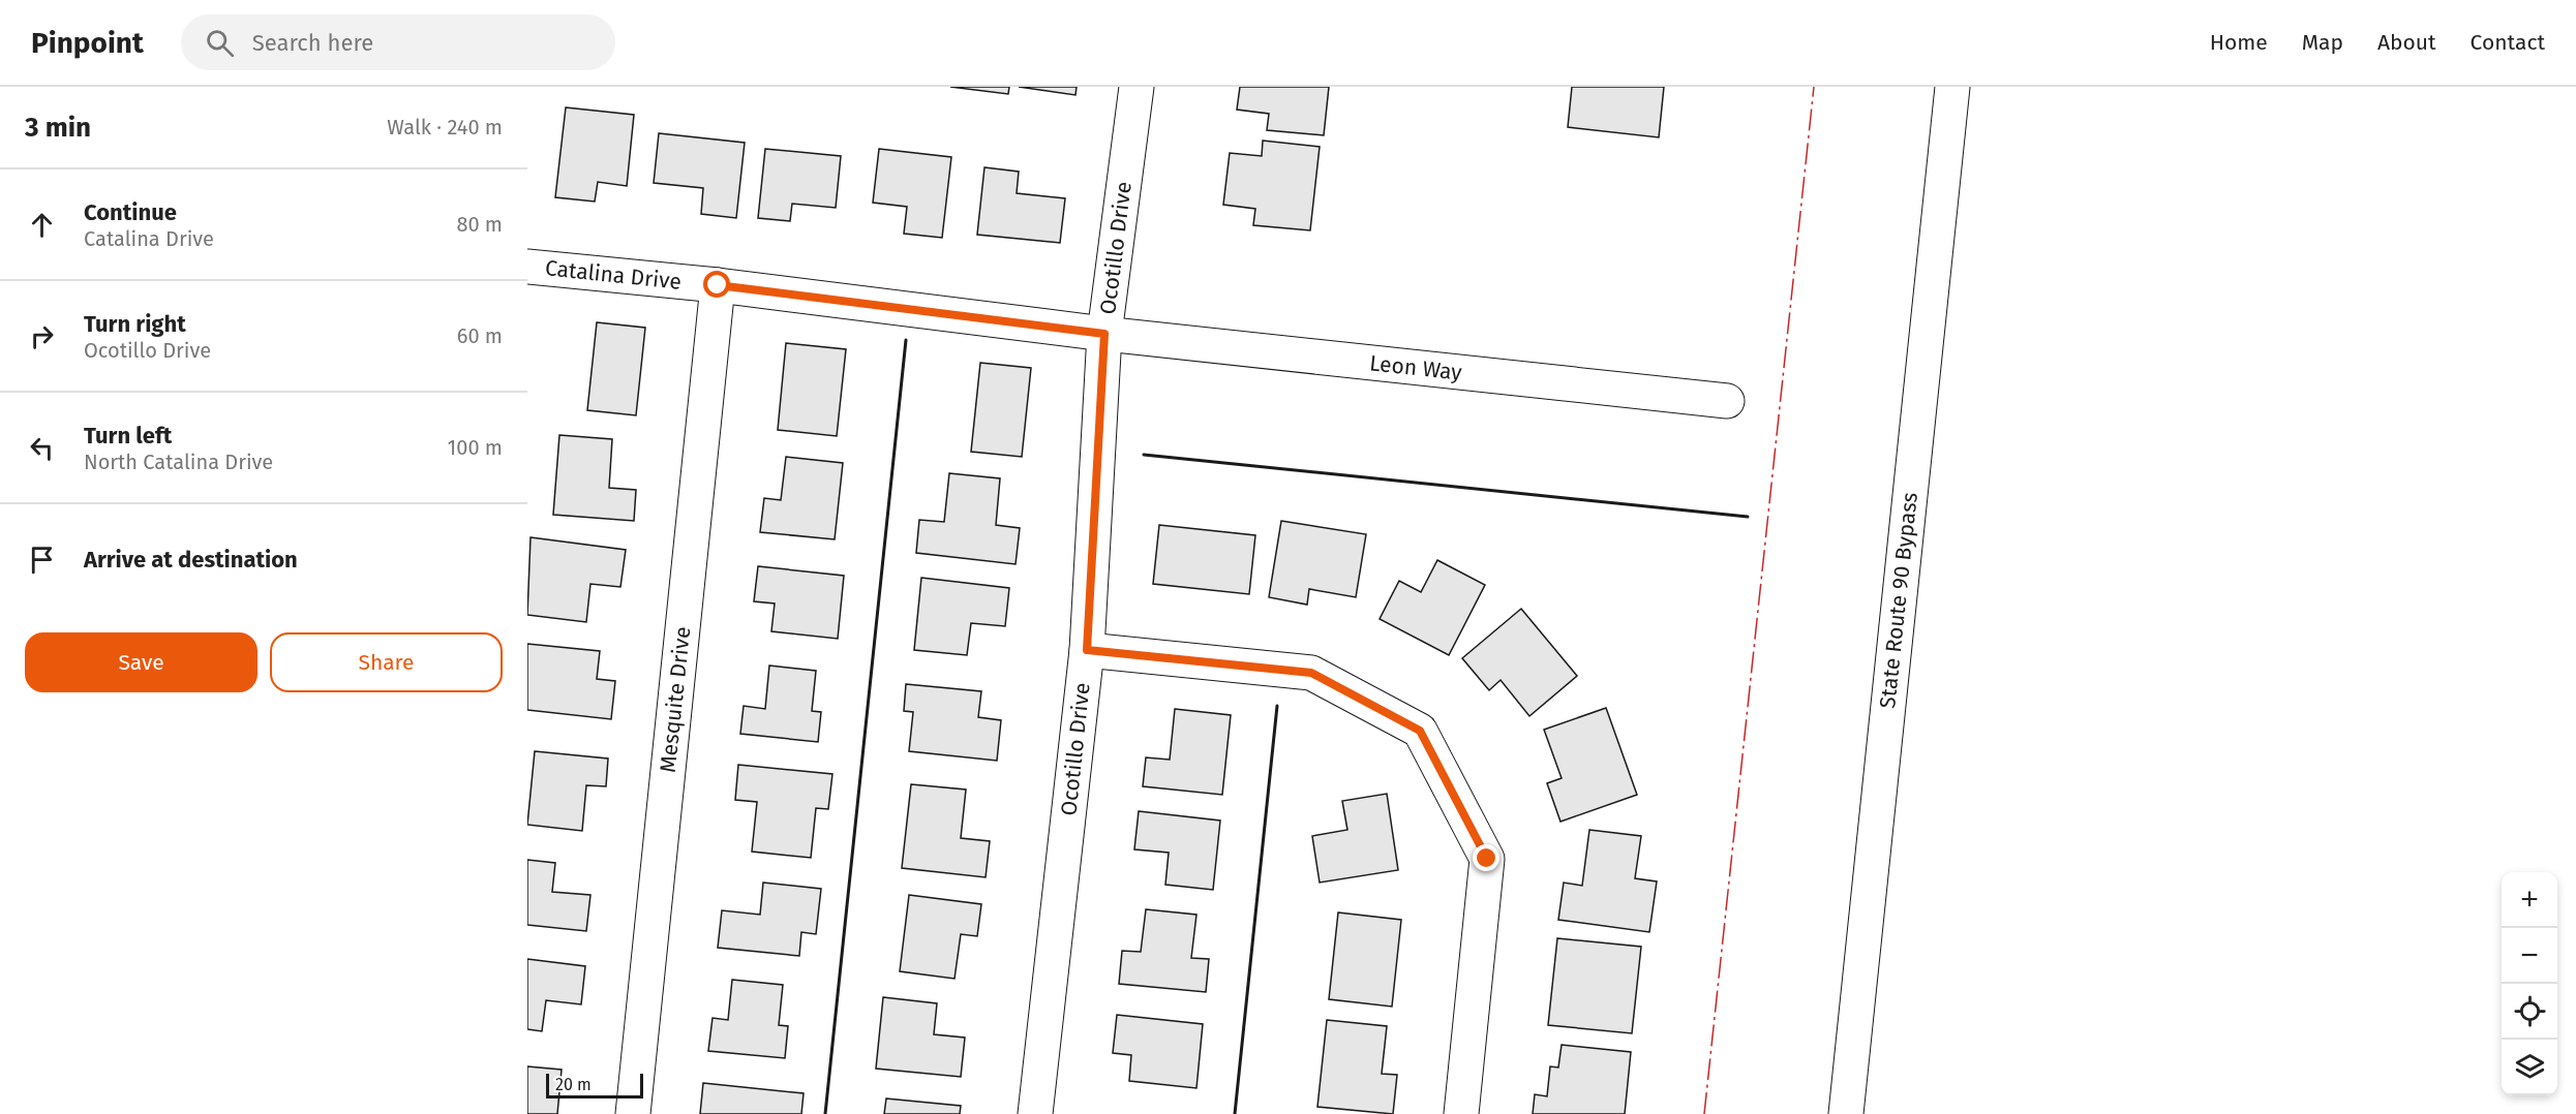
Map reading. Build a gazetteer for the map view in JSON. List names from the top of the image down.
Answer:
{
  "streets": {
    "main road": [
      "Ocotillo Drive",
      "Catalina Drive",
      "Leon Way",
      "State Route 90 Bypass",
      "Mesquite Drive"
    ]
  },
  "crossings": [
    ["Ocotillo Drive", "Catalina Drive"],
    ["Ocotillo Drive", "Leon Way"],
    ["Catalina Drive", "Leon Way"],
    ["Catalina Drive", "Mesquite Drive"]
  ],
  "scale_bar": "20 m",
  "page": {
    "header": "Pinpoint",
    "search": "Search here",
    "nav": [
      "Home",
      "Map",
      "About",
      "Contact"
    ],
    "heading": ["3 min", "Walk · 240 m"],
    "list": [
      ["Continue", "Catalina Drive", "80 m"],
      ["Turn right", "Ocotillo Drive", "60 m"],
      ["Turn left", "North Catalina Drive", "100 m"],
      "Arrive at destination"
    ],
    "buttons": ["Save", "Share"],
    "map_buttons": ["+", "−"],
    "scale": "20 m"
  }
}
